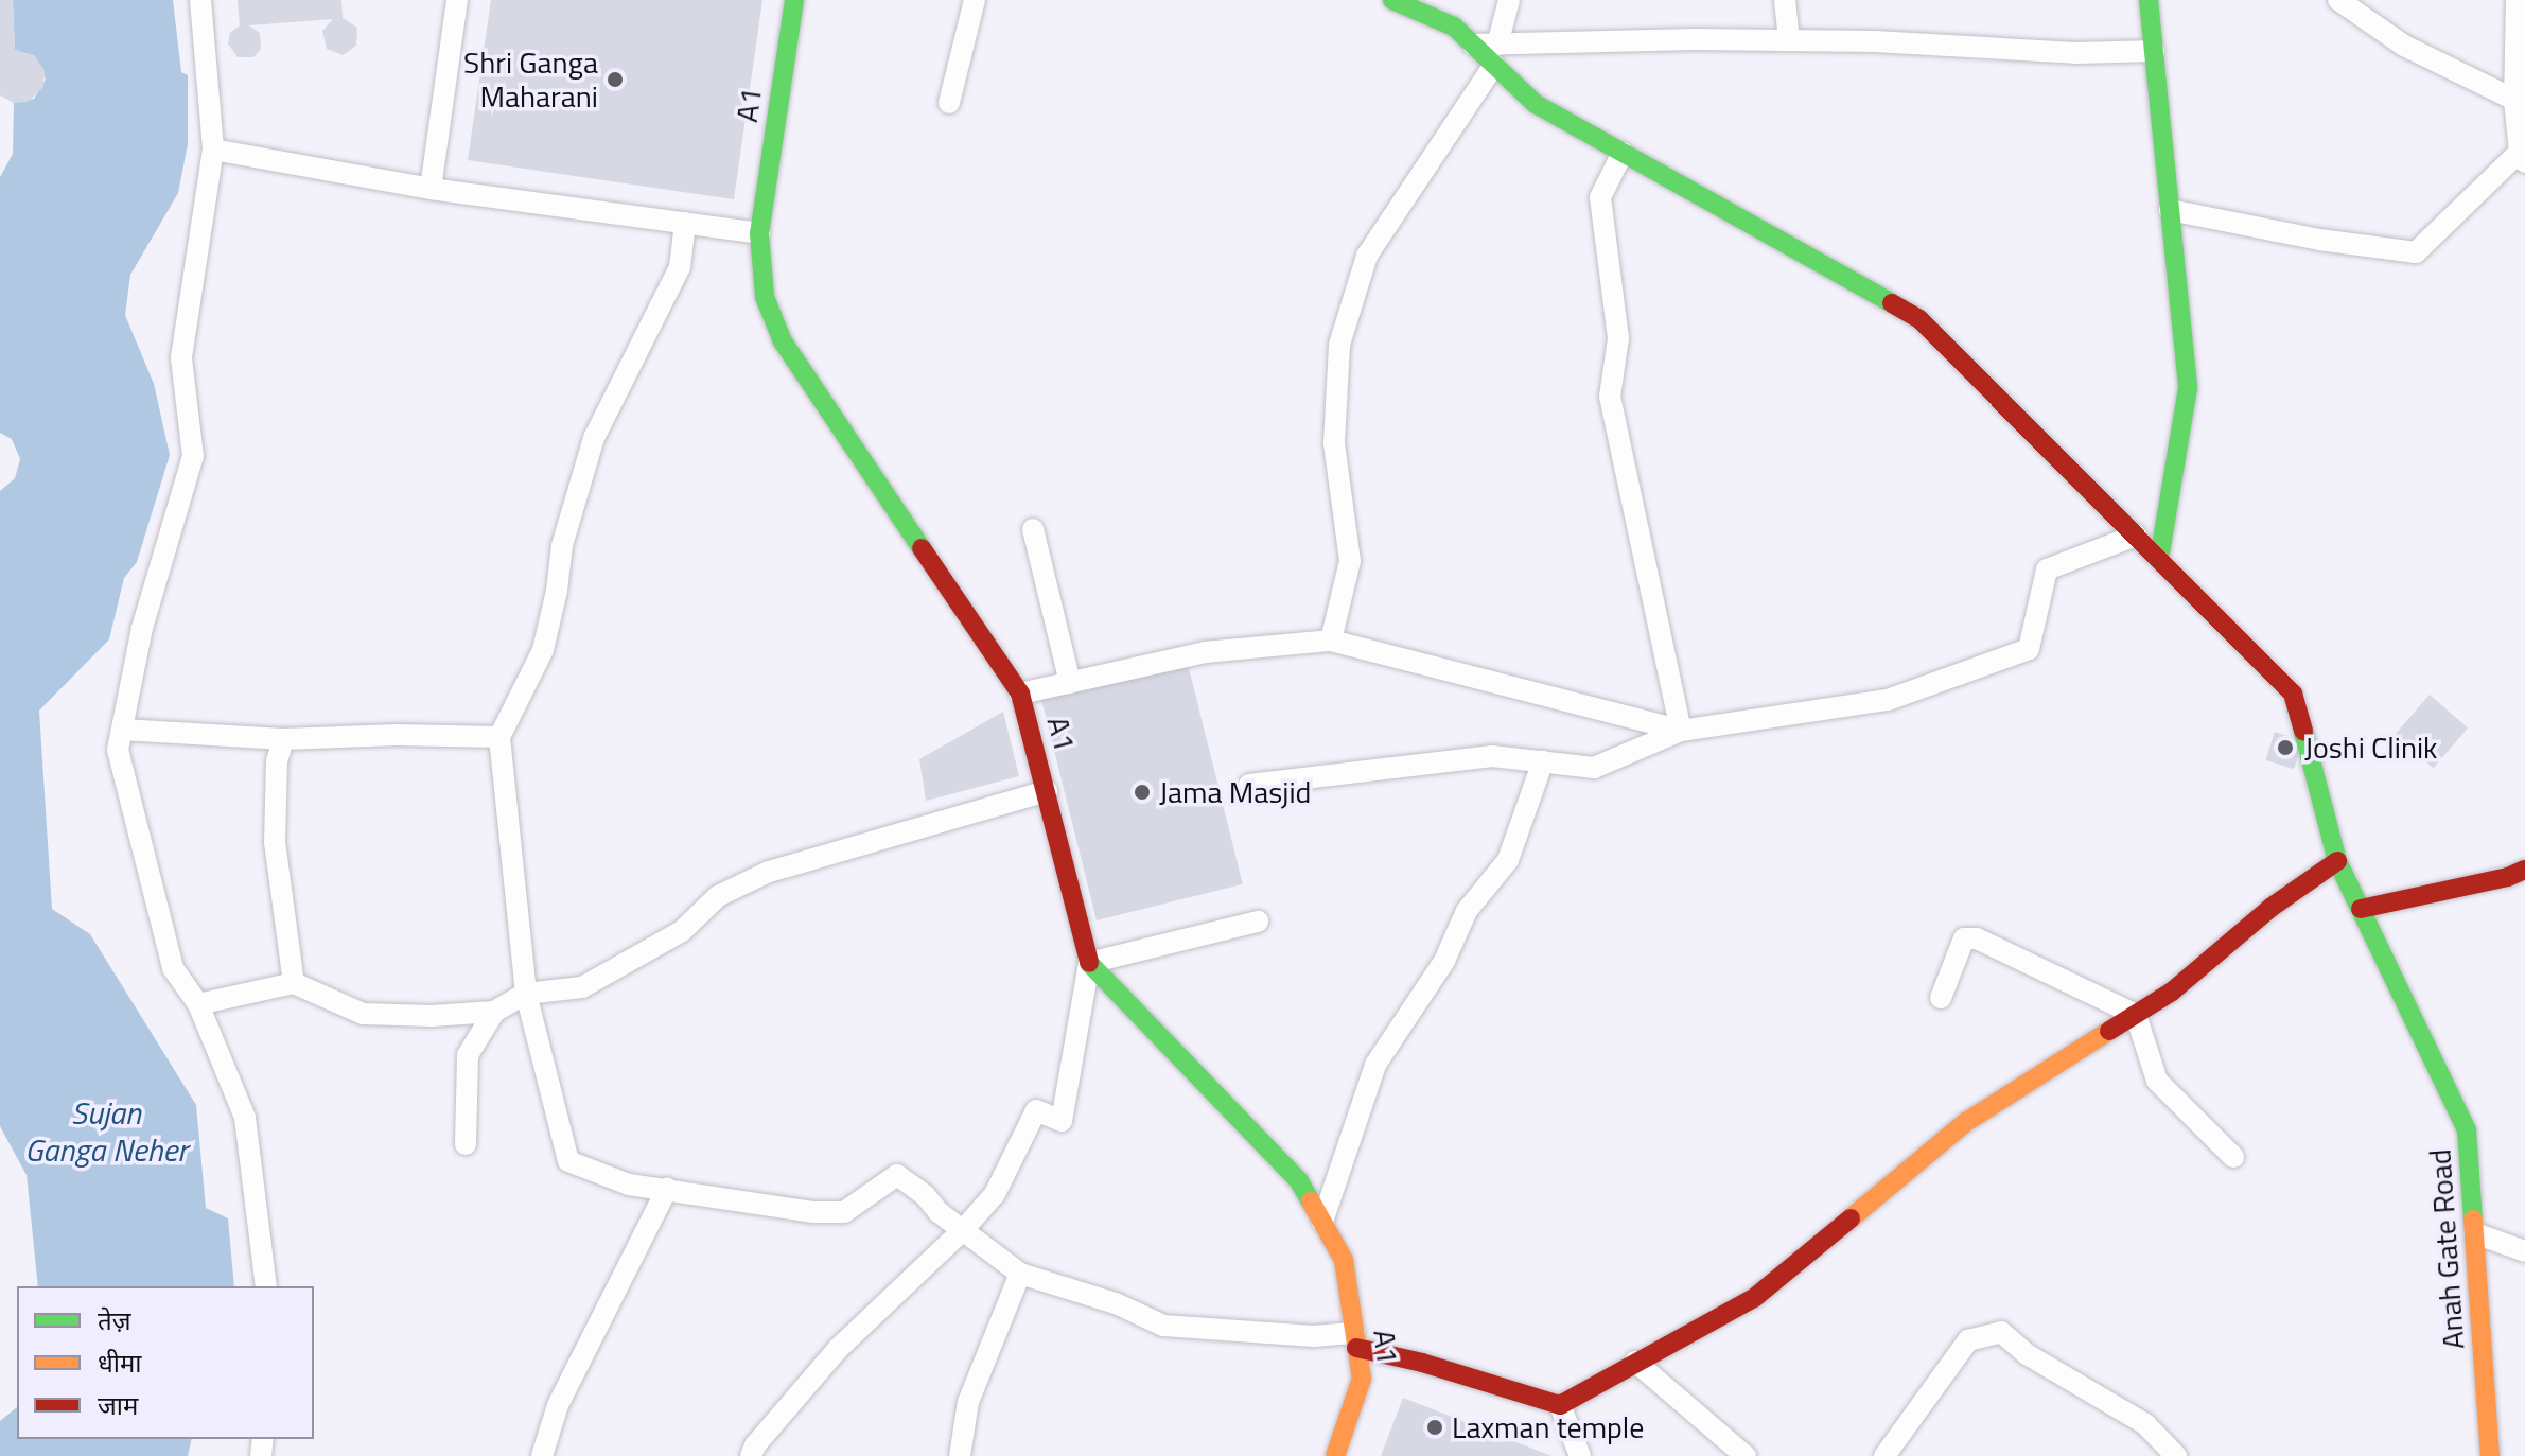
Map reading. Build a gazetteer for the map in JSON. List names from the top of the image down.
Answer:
{
  "streets": {
    "street": ["A1", "Anah Gate Road"]
  },
  "water": ["Sujan Ganga Neher"],
  "places": [
    "Shri Ganga Maharani",
    "Joshi Clinik",
    "Jama Masjid",
    "Laxman temple"
  ],
  "legend": ["तेज़", "धीमा", "जाम"]
}
